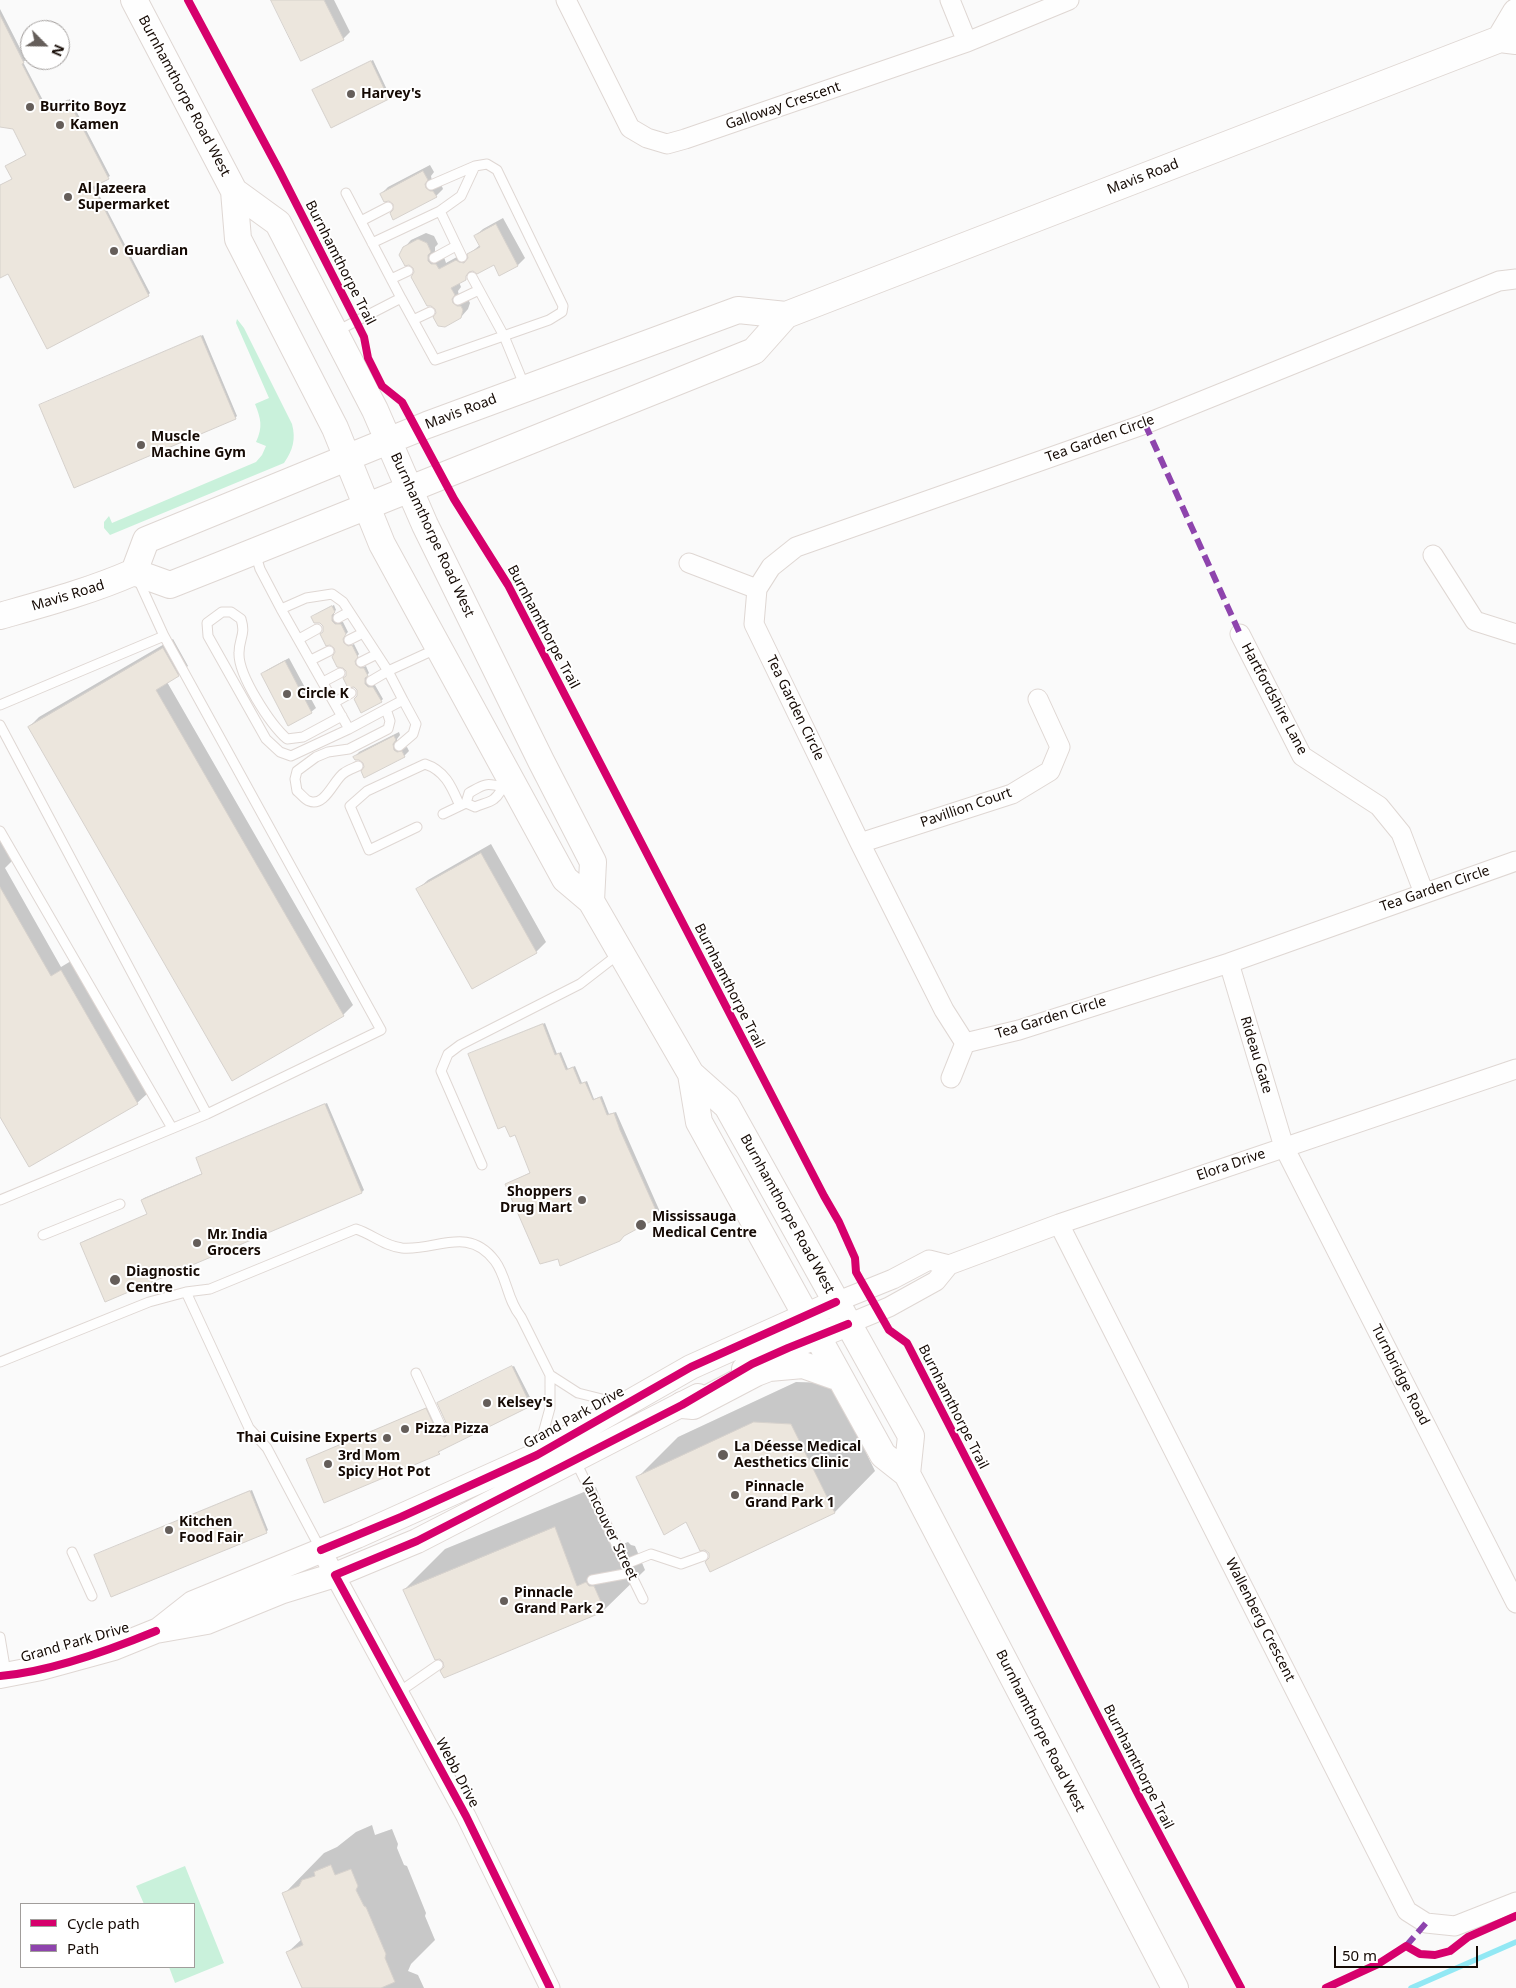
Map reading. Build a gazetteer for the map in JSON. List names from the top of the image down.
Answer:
{
  "streets": {
    "main road": ["Burnhamthorpe Road West", "Mavis Road"],
    "street": [
      "Galloway Crescent",
      "Tea Garden Circle",
      "Hartfordshire Lane",
      "Pavillion Court",
      "Rideau Gate",
      "Elora Drive",
      "Turnbridge Road",
      "Grand Park Drive",
      "Wallenberg Crescent",
      "Webb Drive"
    ],
    "lane": ["Vancouver Street"],
    "cycle path": ["Burnhamthorpe Trail"]
  },
  "crossings": [
    ["Burnhamthorpe Road West", "Mavis Road"],
    ["Burnhamthorpe Road West", "Elora Drive"],
    ["Burnhamthorpe Road West", "Grand Park Drive"],
    ["Tea Garden Circle", "Hartfordshire Lane"],
    ["Tea Garden Circle", "Pavillion Court"],
    ["Tea Garden Circle", "Rideau Gate"],
    ["Rideau Gate", "Elora Drive"],
    ["Rideau Gate", "Turnbridge Road"],
    ["Elora Drive", "Turnbridge Road"],
    ["Elora Drive", "Grand Park Drive"],
    ["Elora Drive", "Wallenberg Crescent"],
    ["Grand Park Drive", "Vancouver Street"],
    ["Grand Park Drive", "Webb Drive"]
  ],
  "places": [
    "Harvey's",
    "Burrito Boyz",
    "Kamen",
    "Al Jazeera Supermarket",
    "Guardian",
    "Muscle Machine Gym",
    "Circle K",
    "Shoppers Drug Mart",
    "Mississauga Medical Centre",
    "Mr. India Grocers",
    "Diagnostic Centre",
    "Kelsey's",
    "Pizza Pizza",
    "Thai Cuisine Experts",
    "La Déesse Medical Aesthetics Clinic",
    "3rd Mom Spicy Hot Pot",
    "Pinnacle Grand Park 1",
    "Kitchen Food Fair",
    "Pinnacle Grand Park 2"
  ],
  "legend": ["Cycle path", "Path"],
  "scale_bar": "50 m",
  "north": "bottom right"
}
